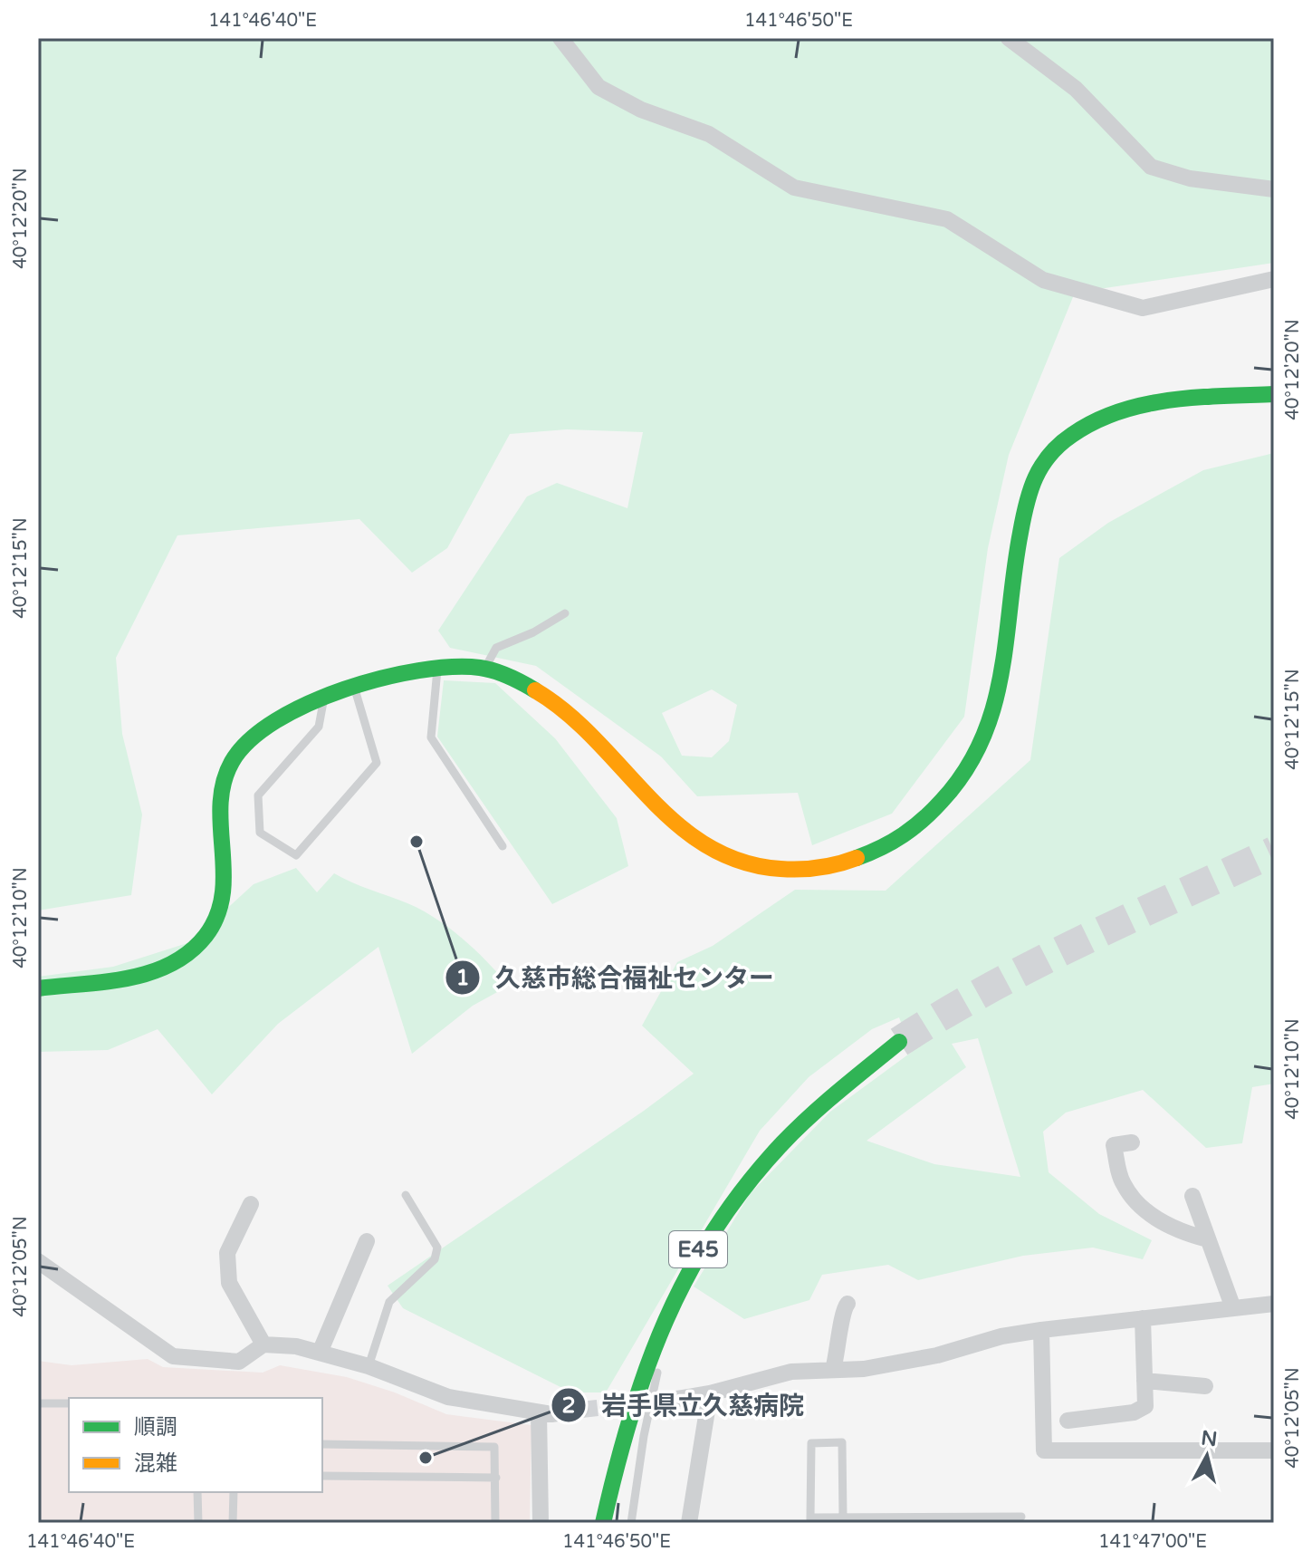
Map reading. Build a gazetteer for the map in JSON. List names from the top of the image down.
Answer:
{
  "streets": {
    "main road": ["E45"]
  },
  "places": ["久慈市総合福祉センター", "岩手県立久慈病院"],
  "legend": ["順調", "混雑"],
  "north": "top",
  "coordinates": [
    "141°46'40\"E",
    "141°46'50\"E",
    "40°12'20\"N",
    "40°12'15\"N",
    "40°12'10\"N",
    "40°12'05\"N",
    "141°47'00\"E"
  ]
}
